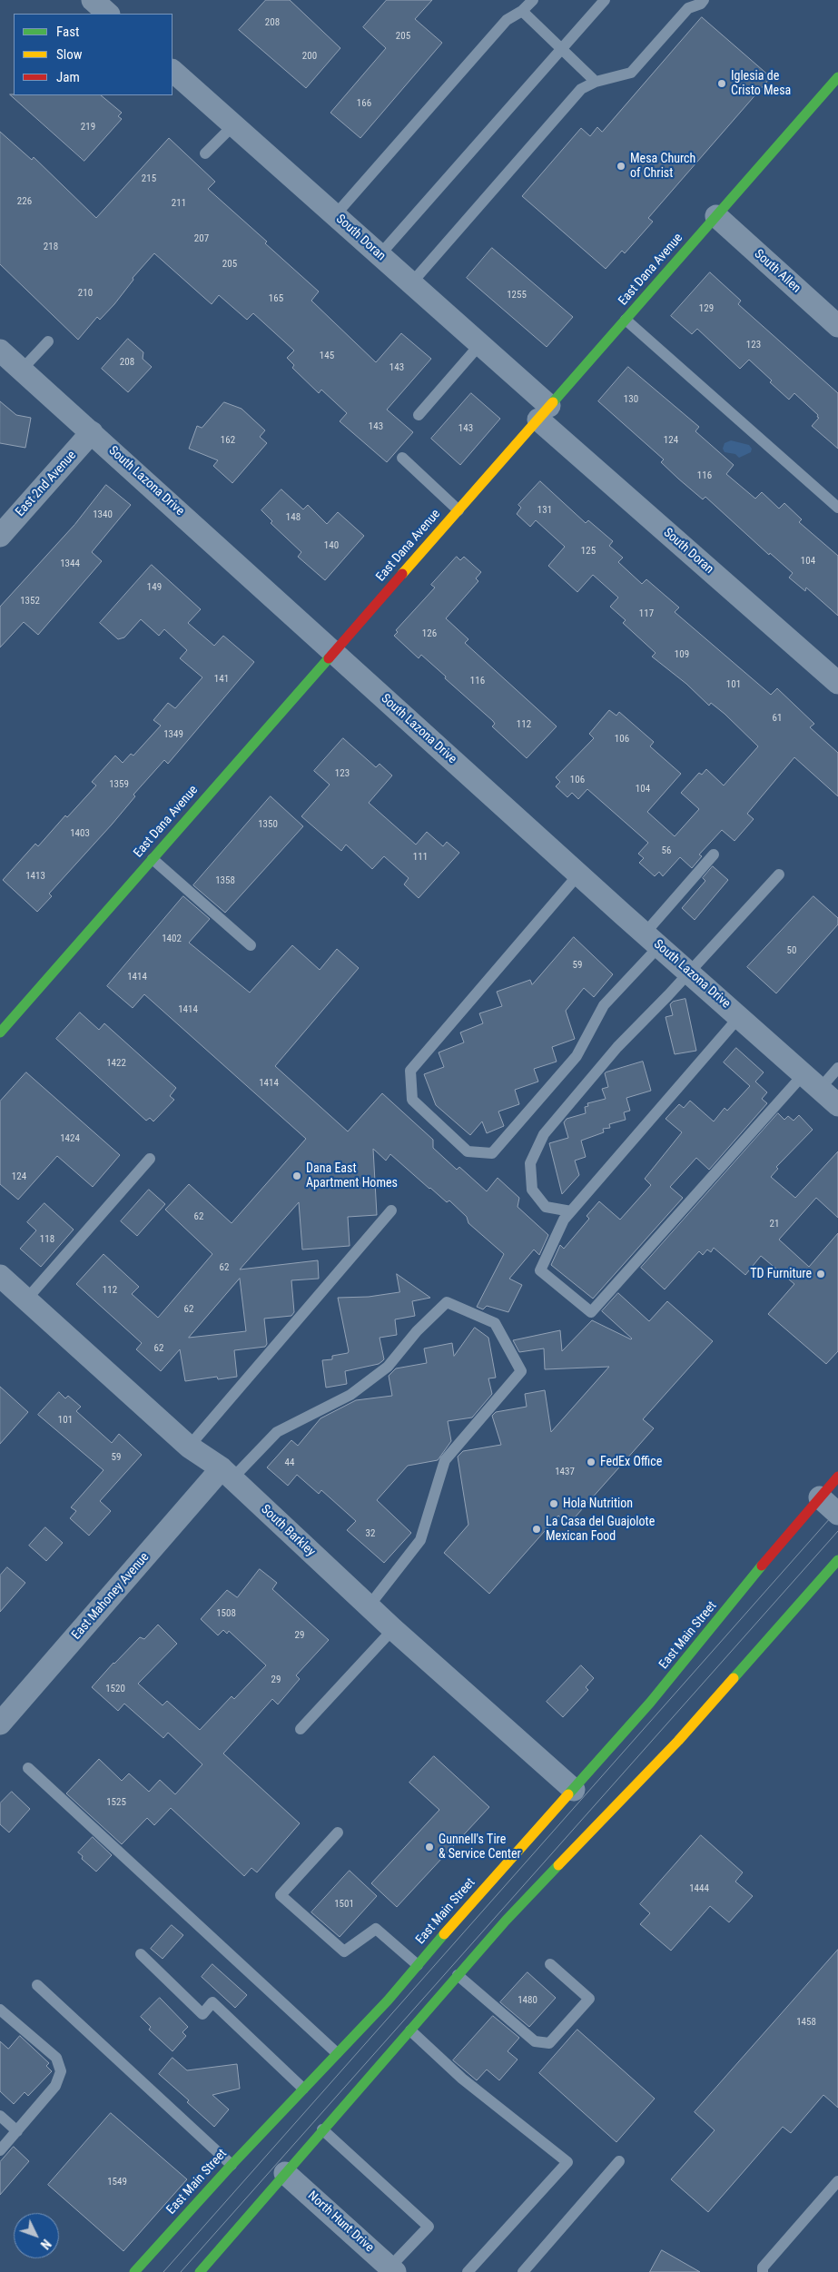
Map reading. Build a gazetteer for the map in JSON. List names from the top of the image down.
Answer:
{
  "streets": {
    "main road": ["East Dana Avenue", "East Main Street"],
    "street": [
      "South Doran",
      "South Allen",
      "South Lazona Drive",
      "East 2nd Avenue",
      "South Barkley",
      "East Mahoney Avenue",
      "North Hunt Drive"
    ]
  },
  "crossings": [
    ["South Doran", "East Dana Avenue"],
    ["East Dana Avenue", "South Allen"],
    ["East Dana Avenue", "South Lazona Drive"],
    ["South Lazona Drive", "East 2nd Avenue"],
    ["South Barkley", "East Mahoney Avenue"],
    ["South Barkley", "East Main Street"]
  ],
  "places": [
    "Iglesia de Cristo Mesa",
    "Mesa Church of Christ",
    "Dana East Apartment Homes",
    "TD Furniture",
    "FedEx Office",
    "Hola Nutrition",
    "La Casa del Guajolote Mexican Food",
    "Gunnell's Tire & Service Center"
  ],
  "house_numbers": [
    "208",
    "205",
    "200",
    "166",
    "219",
    "215",
    "226",
    "211",
    "207",
    "218",
    "205",
    "210",
    "1255",
    "165",
    "129",
    "123",
    "145",
    "208",
    "143",
    "130",
    "143",
    "143",
    "162",
    "124",
    "116",
    "131",
    "1340",
    "148",
    "140",
    "125",
    "104",
    "1344",
    "149",
    "1352",
    "117",
    "126",
    "109",
    "141",
    "116",
    "101",
    "61",
    "112",
    "1349",
    "106",
    "123",
    "106",
    "1359",
    "104",
    "1350",
    "1403",
    "56",
    "111",
    "1413",
    "1358",
    "1402",
    "50",
    "59",
    "1414",
    "1414",
    "1422",
    "1414",
    "1424",
    "124",
    "62",
    "21",
    "118",
    "62",
    "112",
    "62",
    "62",
    "101",
    "59",
    "44",
    "1437",
    "32",
    "1508",
    "29",
    "29",
    "1520",
    "1525",
    "1444",
    "1501",
    "1480",
    "1458",
    "1549"
  ],
  "legend": ["Fast", "Slow", "Jam"],
  "north": "bottom right"
}
